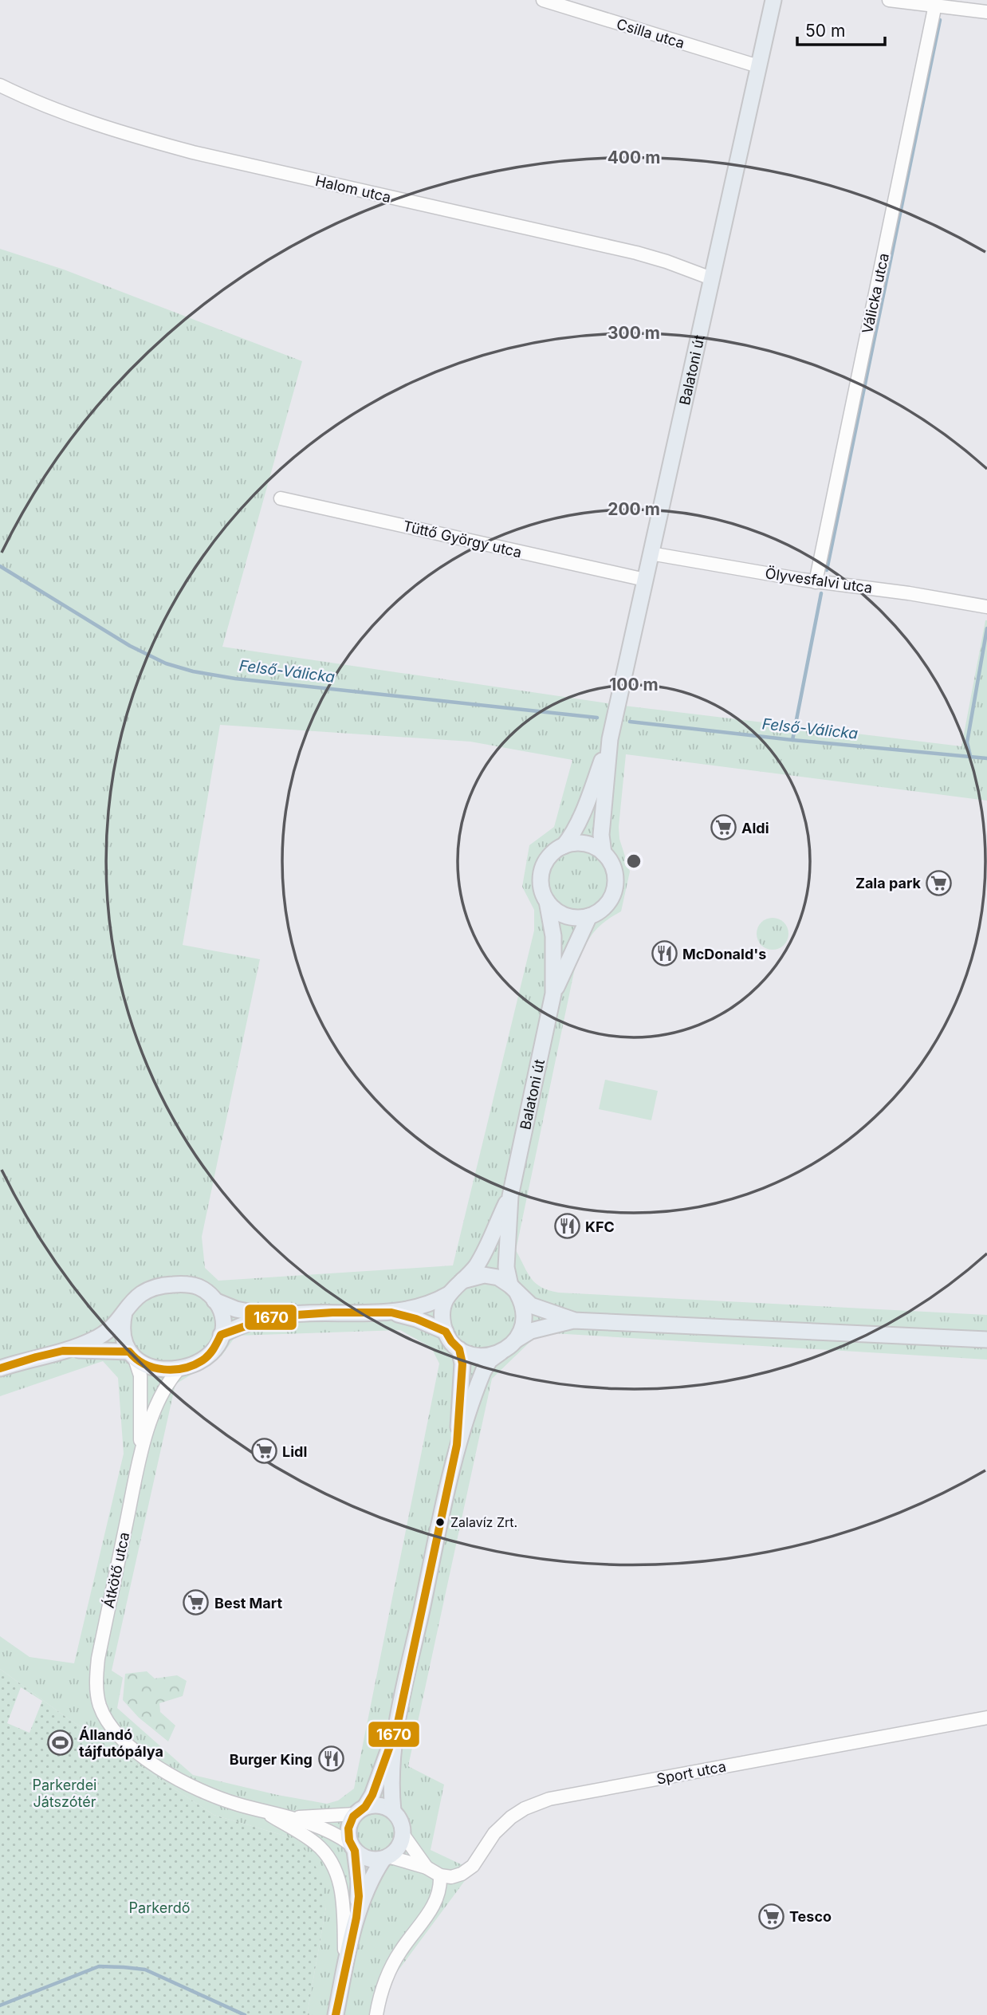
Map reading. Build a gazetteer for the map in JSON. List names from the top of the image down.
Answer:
{
  "streets": {
    "main road": ["Balatoni út"],
    "street": [
      "Csilla utca",
      "Halom utca",
      "Válicka utca",
      "Tüttő György utca",
      "Ölyvesfalvi utca",
      "Átkötő utca",
      "Sport utca"
    ]
  },
  "crossings": [
    ["Csilla utca", "Balatoni út"],
    ["Halom utca", "Balatoni út"],
    ["Válicka utca", "Ölyvesfalvi utca"],
    ["Balatoni út", "Tüttő György utca"],
    ["Balatoni út", "Ölyvesfalvi utca"]
  ],
  "water": ["Felső-Válicka"],
  "parks": ["Parkerdei Játszótér", "Parkerdő"],
  "places": {
    "supermarket": [
      "Aldi",
      "Zala park",
      "Lidl",
      "Best Mart",
      "Tesco"
    ],
    "restaurant": ["McDonald's", "KFC", "Burger King"],
    "other": ["Zalavíz Zrt."],
    "sports": ["Állandó tájfutópálya"]
  },
  "lines": ["transit line 1670"],
  "scale_bar": "50 m",
  "rings": [
    "400 m",
    "300 m",
    "200 m",
    "100 m"
  ]
}
